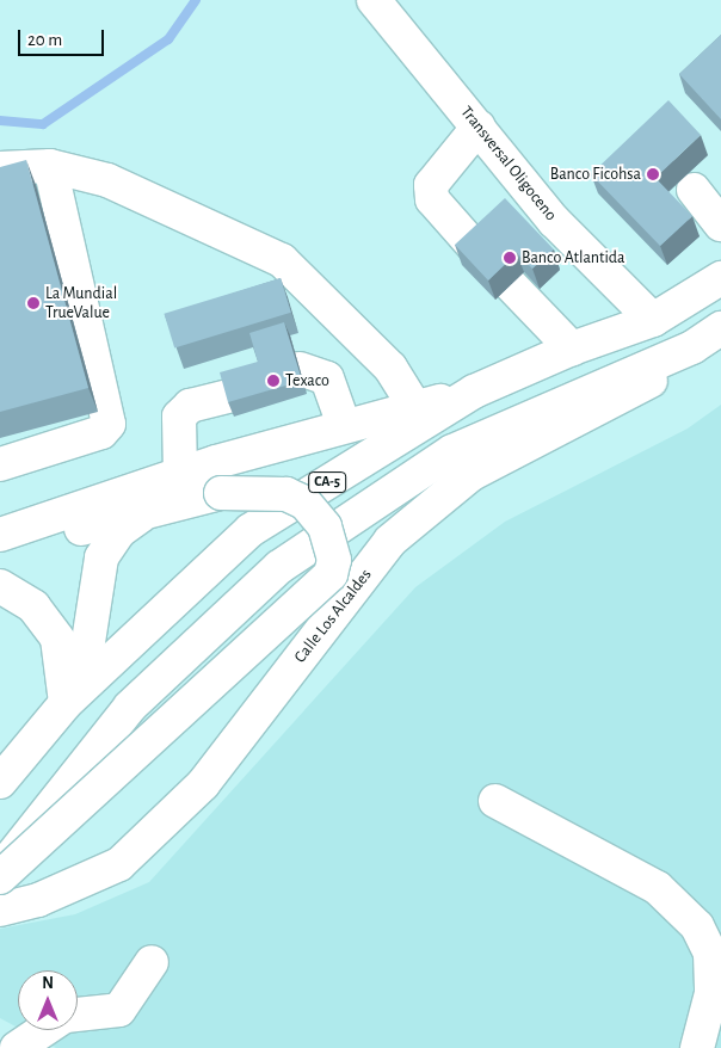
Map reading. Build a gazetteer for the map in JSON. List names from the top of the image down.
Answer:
{
  "streets": {
    "main road": ["Transversal Oligoceno", "CA-5", "Calle Los Alcaldes"]
  },
  "crossings": [
    ["Transversal Oligoceno", "CA-5"],
    ["CA-5", "Calle Los Alcaldes"]
  ],
  "places": [
    "Banco Ficohsa",
    "Banco Atlantida",
    "La Mundial TrueValue",
    "Texaco"
  ],
  "scale_bar": "20 m",
  "north": "top"
}
